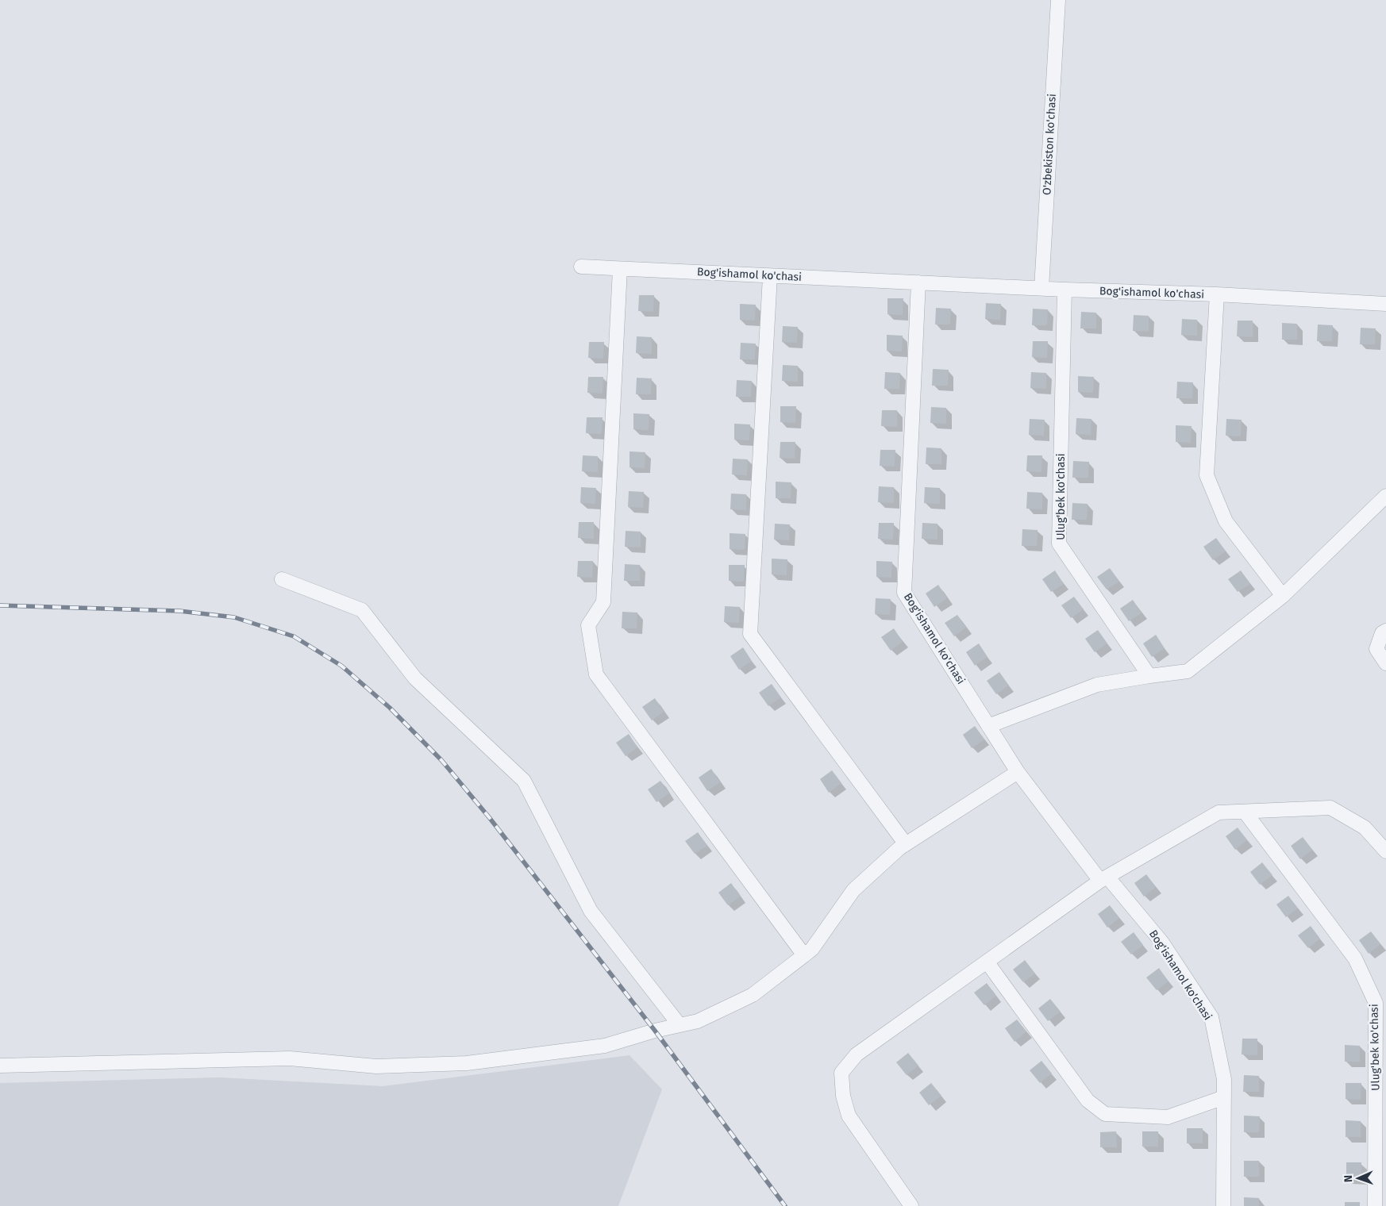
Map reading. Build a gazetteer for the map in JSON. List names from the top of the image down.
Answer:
{
  "streets": {
    "street": ["O'zbekiston ko'chasi", "Bog'ishamol ko'chasi", "Ulug'bek ko'chasi"]
  },
  "crossings": [
    ["O'zbekiston ko'chasi", "Bog'ishamol ko'chasi"],
    ["Bog'ishamol ko'chasi", "Ulug'bek ko'chasi"]
  ],
  "north": "left"
}
